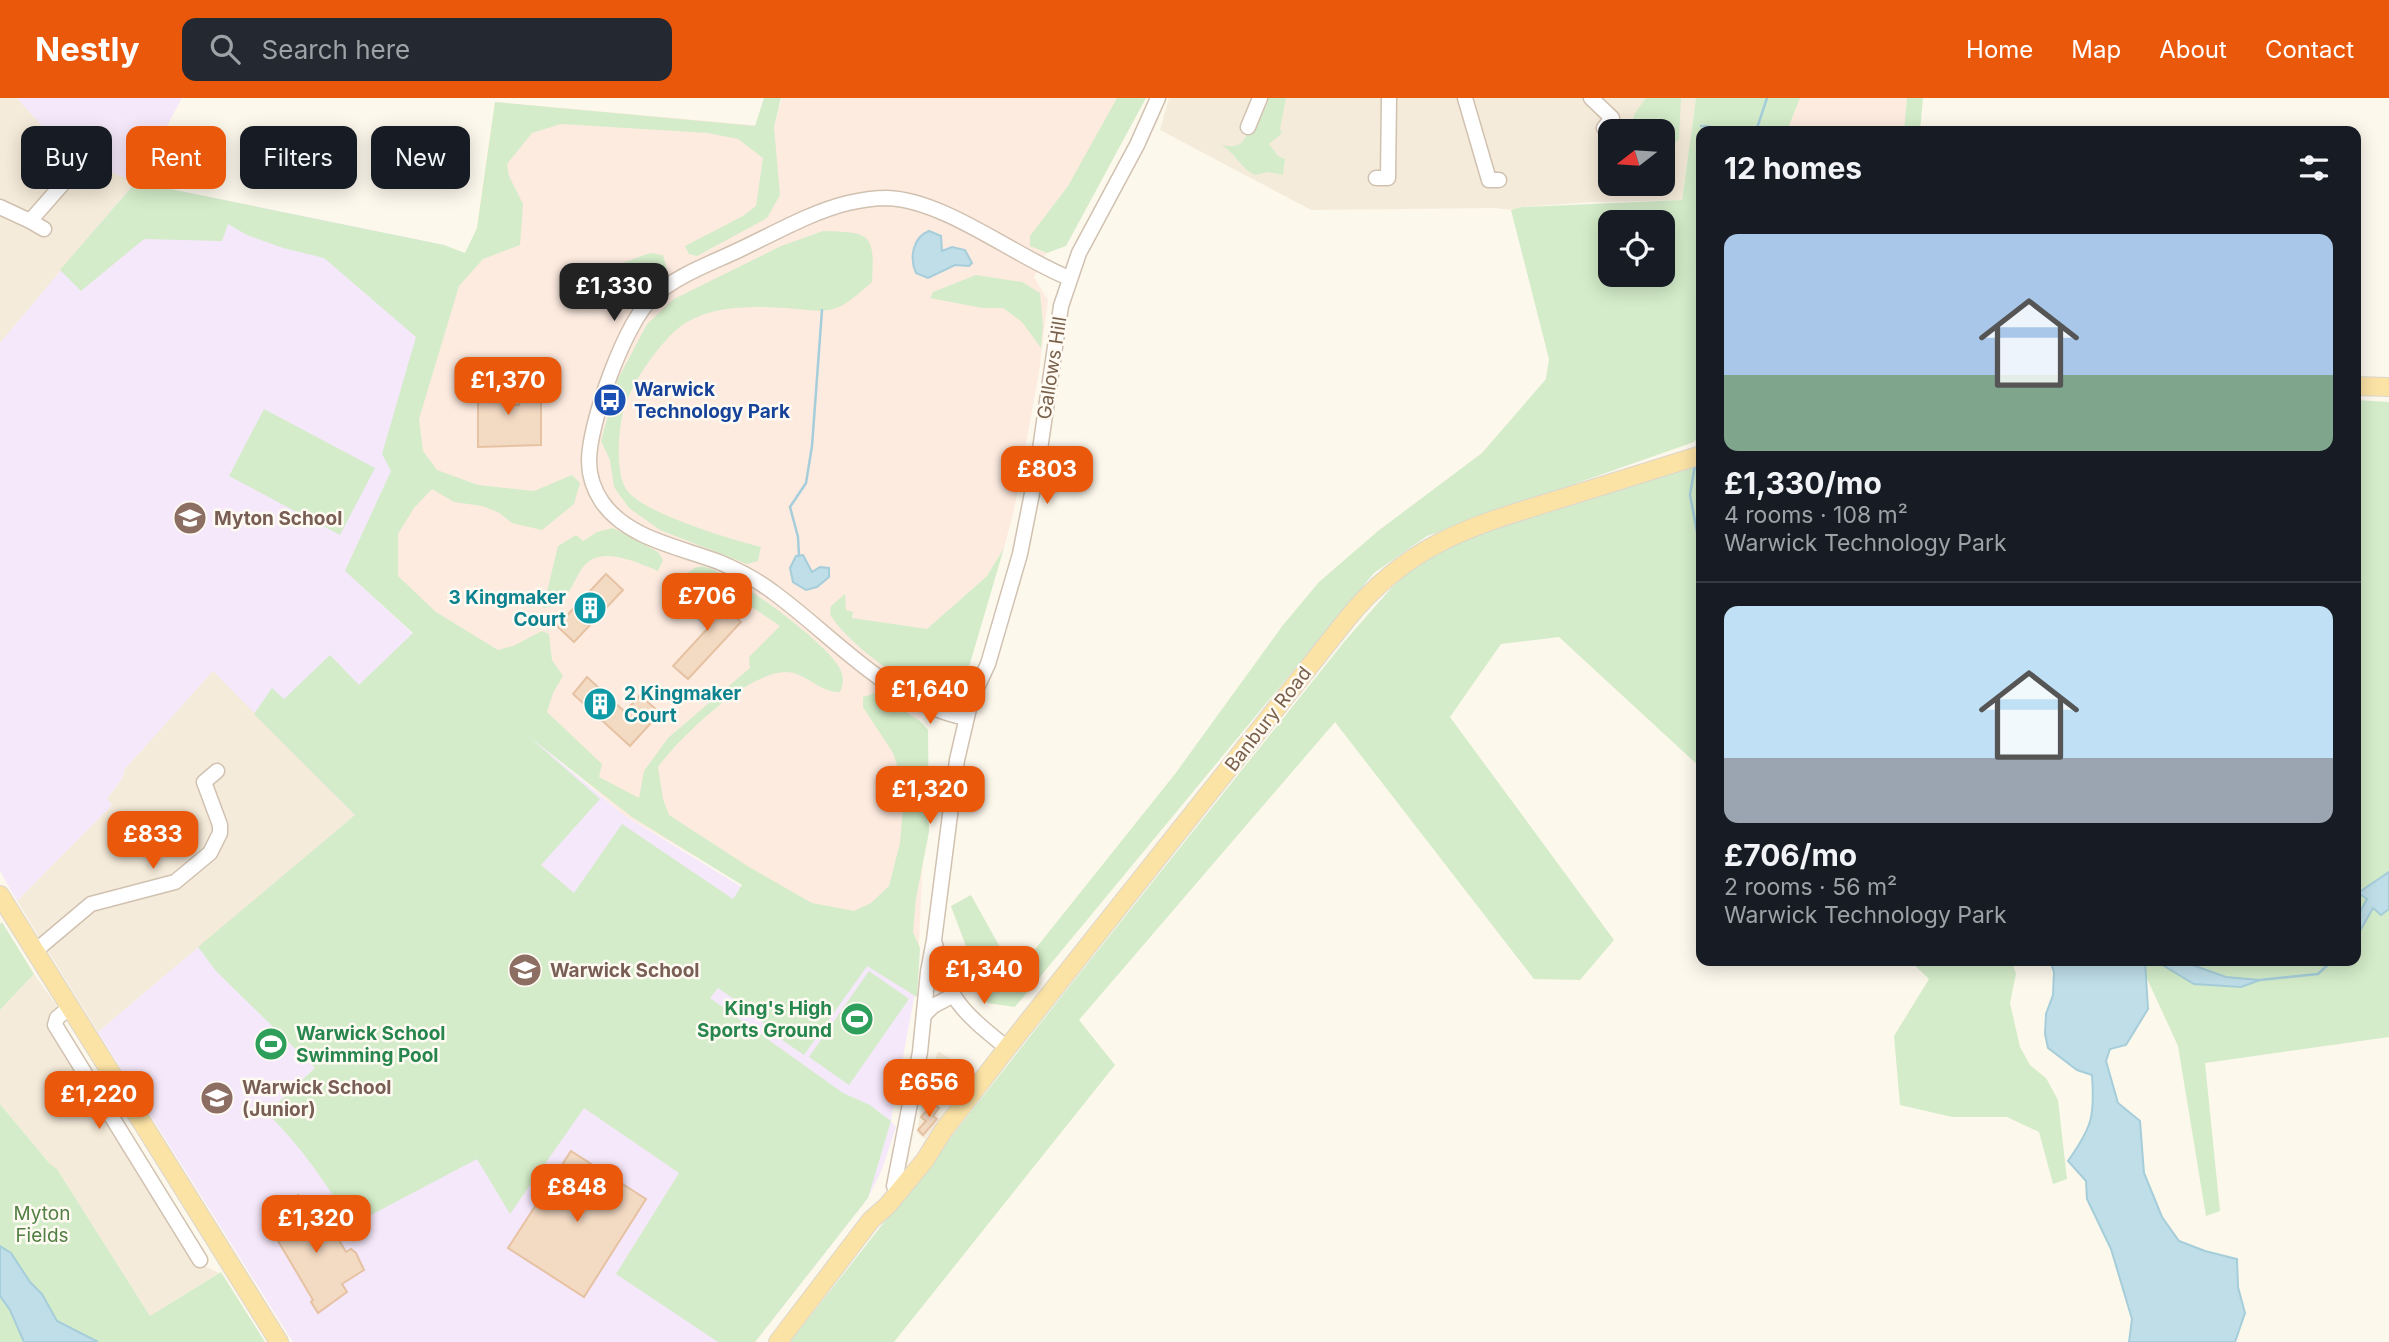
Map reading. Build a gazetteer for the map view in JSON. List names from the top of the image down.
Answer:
{
  "streets": {
    "main road": ["Banbury Road"],
    "street": ["Gallows Hill"]
  },
  "crossings": [
    ["Gallows Hill", "Banbury Road"]
  ],
  "parks": ["Myton Fields"],
  "places": {
    "bus stop": ["Warwick Technology Park"],
    "school or university": ["Myton School", "Warwick School", "Warwick School (Junior)"],
    "building": ["3 Kingmaker Court", "2 Kingmaker Court"],
    "sports": ["King's High Sports Ground", "Warwick School Swimming Pool"]
  },
  "north": "left",
  "page": {
    "header": "Nestly",
    "search": "Search here",
    "nav": [
      "Home",
      "Map",
      "About",
      "Contact"
    ],
    "chip": [
      "Buy",
      "Rent",
      "Filters",
      "New"
    ],
    "heading": "12 homes",
    "list": [
      {
        "name": "£1,330/mo",
        "note": "4 rooms · 108 m² · Warwick Technology Park"
      },
      {
        "name": "£706/mo",
        "note": "2 rooms · 56 m² · Warwick Technology Park"
      }
    ],
    "price": [
      "£1,330",
      "£1,370",
      "£803",
      "£706",
      "£1,640",
      "£1,320",
      "£833",
      "£1,340",
      "£656",
      "£1,220",
      "£848",
      "£1,320"
    ]
  }
}
